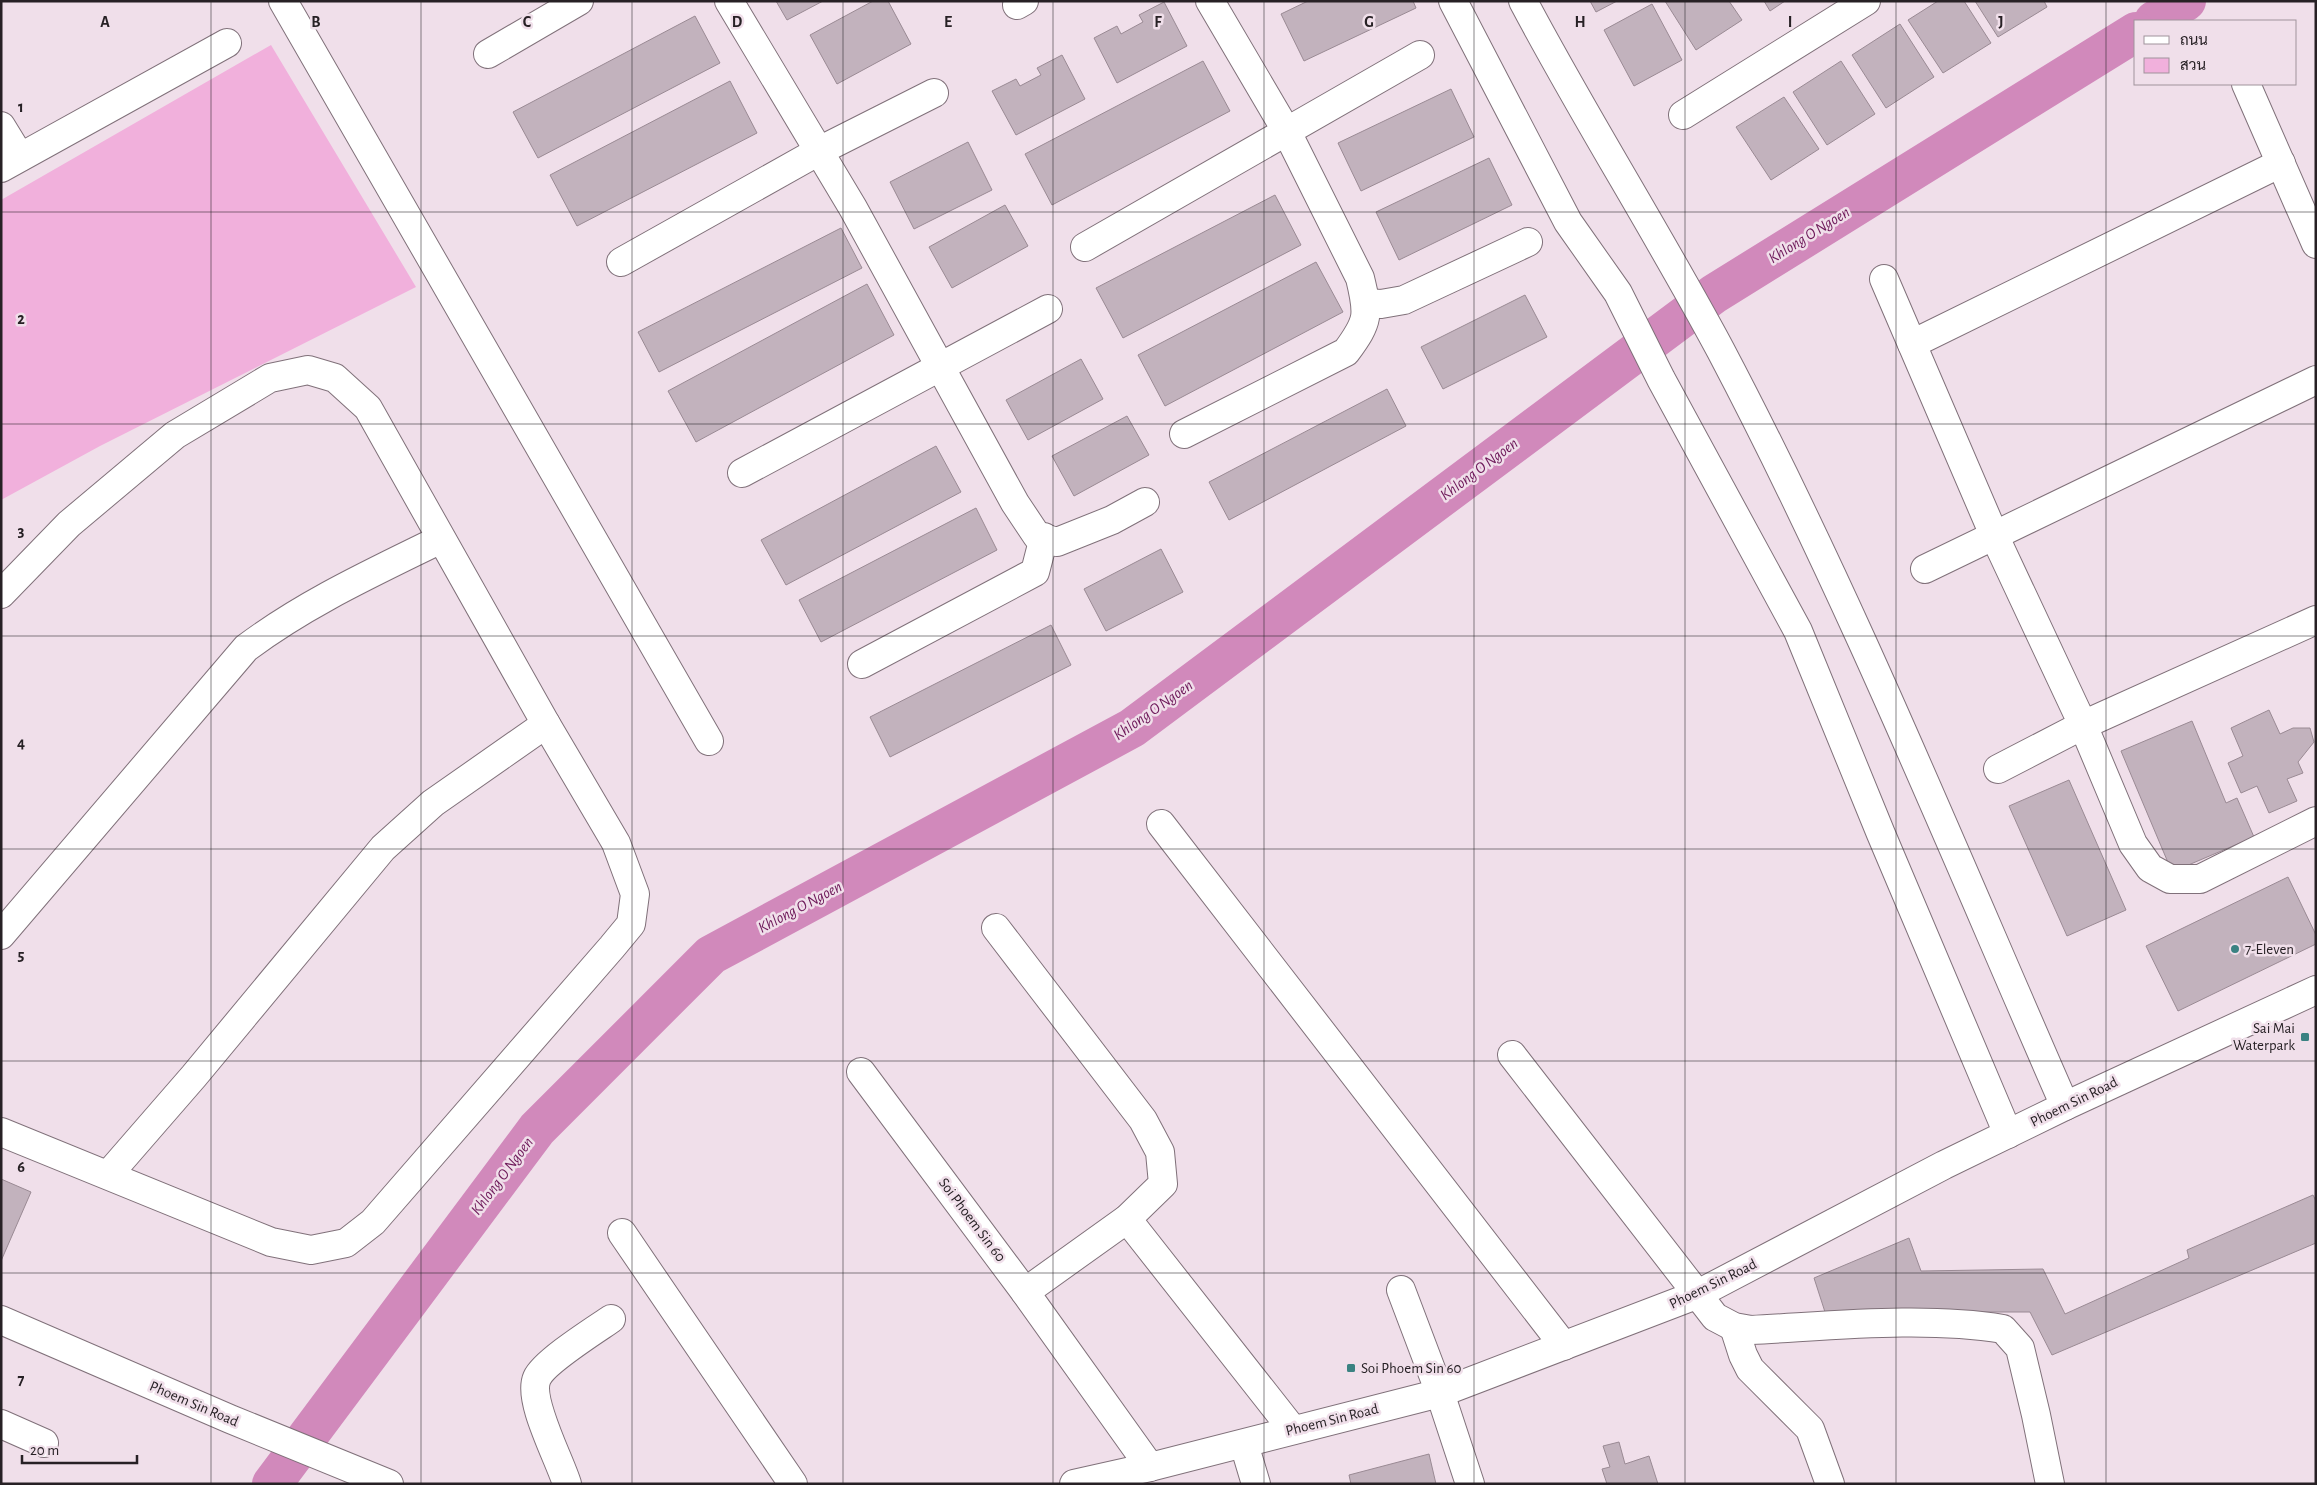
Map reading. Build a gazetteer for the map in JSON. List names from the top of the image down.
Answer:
{
  "streets": {
    "street": ["Phoem Sin Road", "Soi Phoem Sin 60"]
  },
  "crossings": [
    ["Phoem Sin Road", "Soi Phoem Sin 60"]
  ],
  "water": ["Khlong O Ngoen"],
  "places": {
    "other": ["7-Eleven"],
    "transit": ["Sai Mai Waterpark", "Soi Phoem Sin 60"]
  },
  "legend": ["ถนน", "สวน"],
  "scale_bar": "20 m",
  "grid": {
    "columns": [
      "A",
      "B",
      "C",
      "D",
      "E",
      "F",
      "G",
      "H",
      "I",
      "J"
    ],
    "rows": [
      "1",
      "2",
      "3",
      "4",
      "5",
      "6",
      "7"
    ]
  }
}
